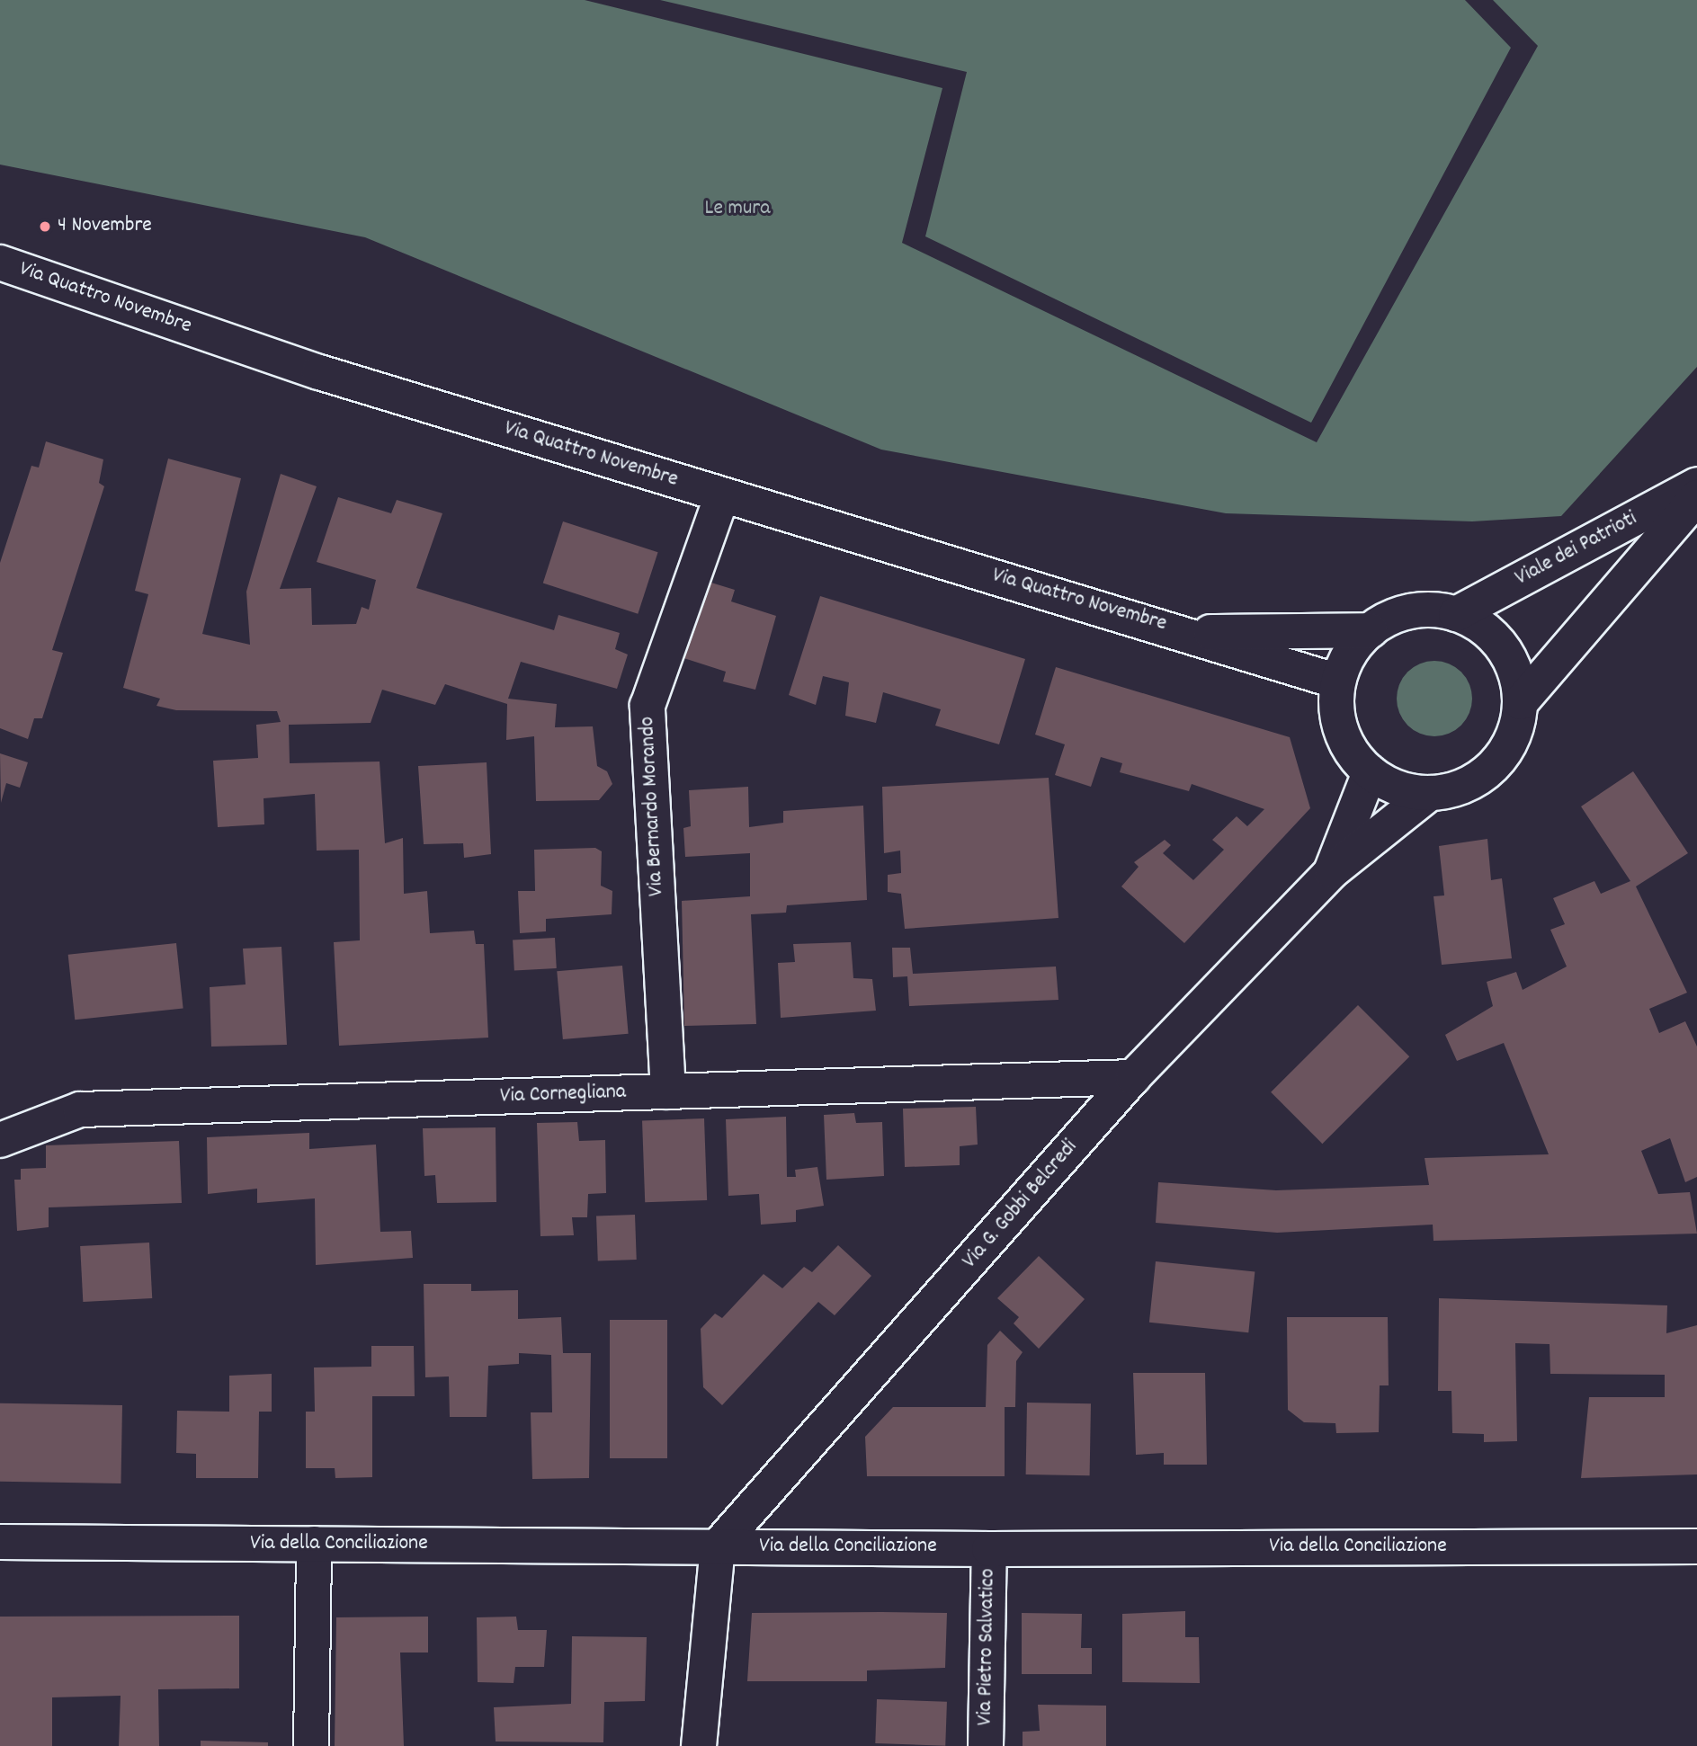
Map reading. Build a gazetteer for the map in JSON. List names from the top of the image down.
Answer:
{
  "streets": {
    "main road": [
      "Via Quattro Novembre",
      "Viale dei Patrioti",
      "Via Bernardo Morando",
      "Via Cornegliana",
      "Via G. Gobbi Belcredi",
      "Via della Conciliazione",
      "Via Pietro Salvatico"
    ]
  },
  "crossings": [
    ["Via Quattro Novembre", "Viale dei Patrioti"],
    ["Via Quattro Novembre", "Via Bernardo Morando"],
    ["Via Quattro Novembre", "Via G. Gobbi Belcredi"],
    ["Viale dei Patrioti", "Via G. Gobbi Belcredi"],
    ["Via Bernardo Morando", "Via Cornegliana"],
    ["Via Cornegliana", "Via G. Gobbi Belcredi"],
    ["Via G. Gobbi Belcredi", "Via della Conciliazione"],
    ["Via della Conciliazione", "Via Pietro Salvatico"]
  ],
  "parks": ["Le mura"],
  "places": ["4 Novembre"]
}
